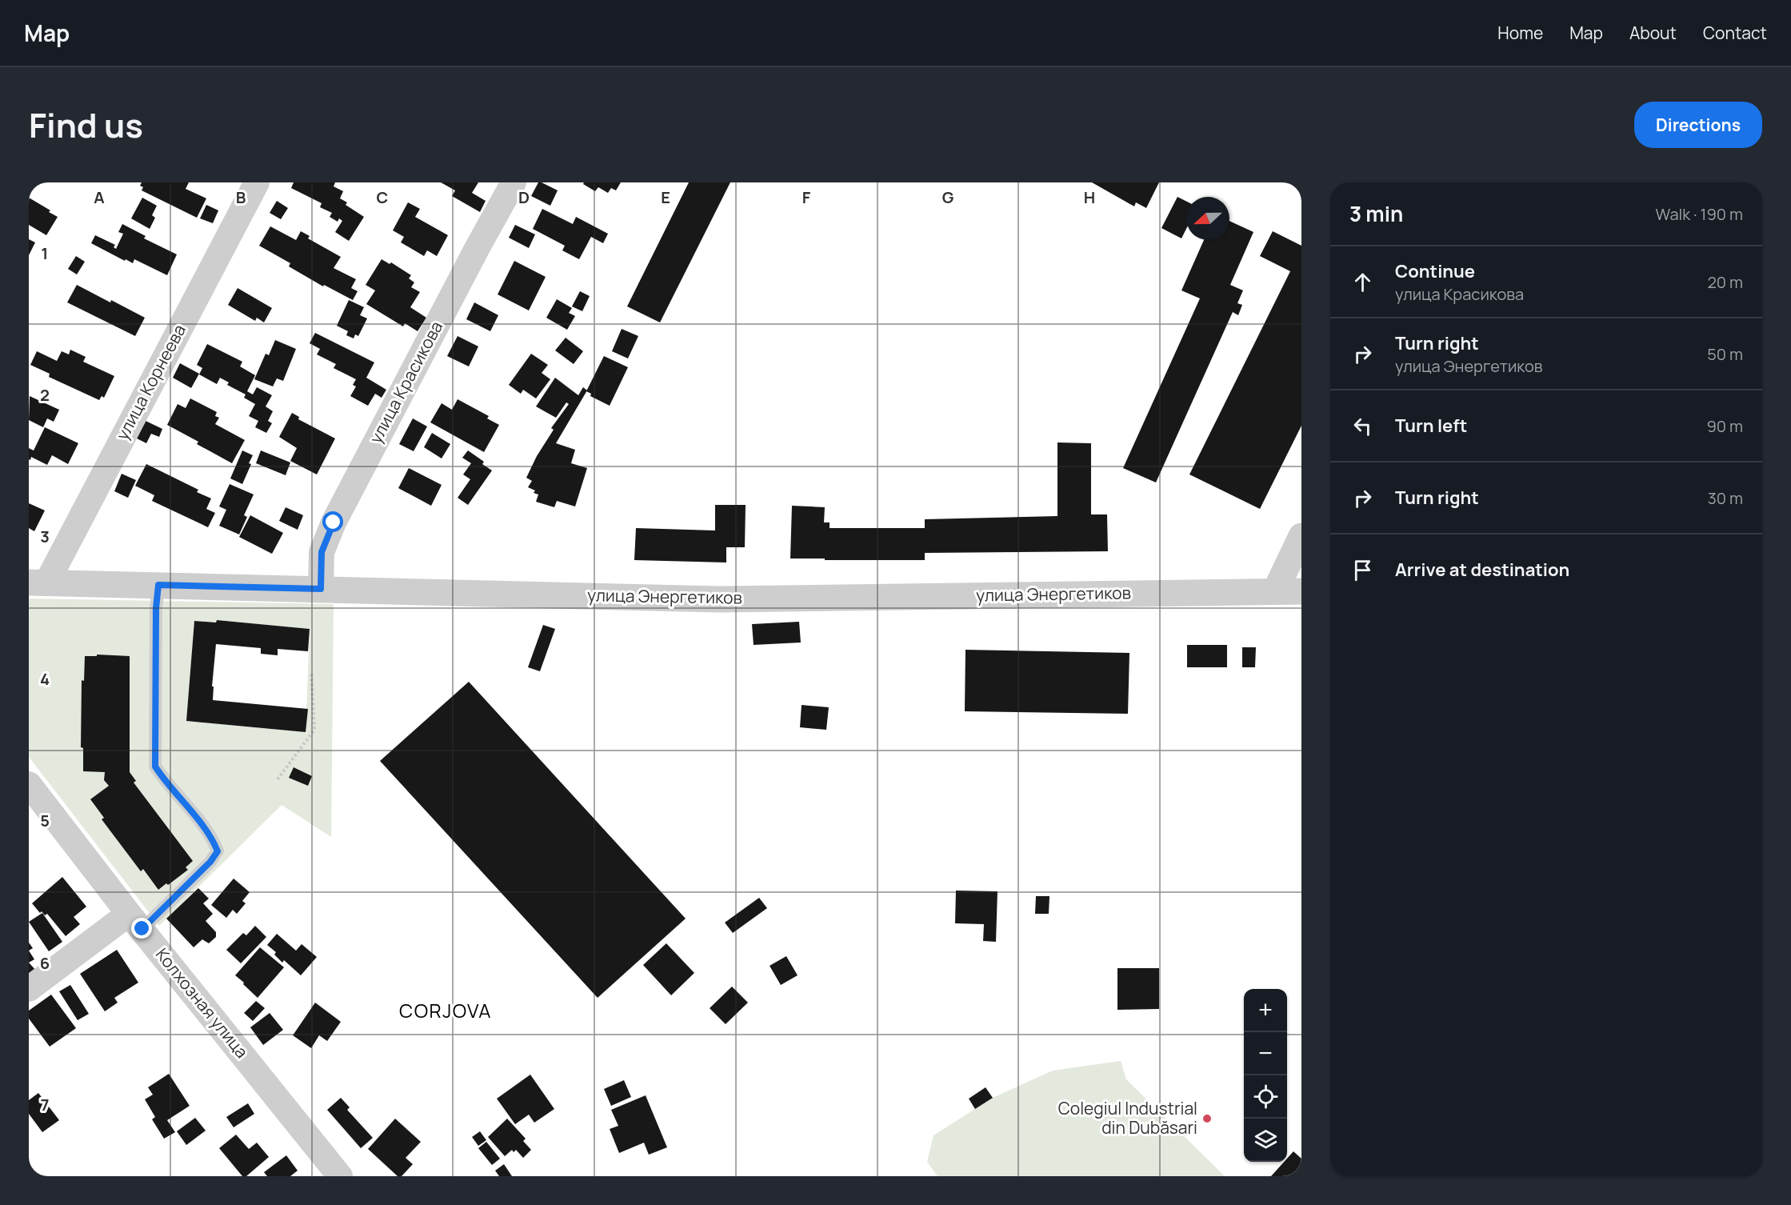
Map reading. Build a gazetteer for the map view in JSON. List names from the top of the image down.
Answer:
{
  "streets": {
    "street": [
      "улица Корнеева",
      "улица Красикова",
      "улица Энергетиков",
      "Колхозная улица"
    ]
  },
  "crossings": [
    ["улица Корнеева", "улица Энергетиков"],
    ["улица Красикова", "улица Энергетиков"]
  ],
  "districts": ["CORJOVA"],
  "places": ["Colegiul Industrial din Dubăsari"],
  "north": "left",
  "page": {
    "header": "Map",
    "nav": [
      "Home",
      "Map",
      "About",
      "Contact"
    ],
    "title": "Find us",
    "buttons": "Directions",
    "heading": ["3 min", "Walk · 190 m"],
    "list": [
      ["Continue", "улица Красикова", "20 m"],
      ["Turn right", "улица Энергетиков", "50 m"],
      ["Turn left", "90 m"],
      ["Turn right", "30 m"],
      "Arrive at destination"
    ],
    "map_buttons": ["+", "−"]
  },
  "grid": {
    "columns": [
      "A",
      "B",
      "C",
      "D",
      "E",
      "F",
      "G",
      "H"
    ],
    "rows": [
      "1",
      "2",
      "3",
      "4",
      "5",
      "6",
      "7"
    ]
  }
}
